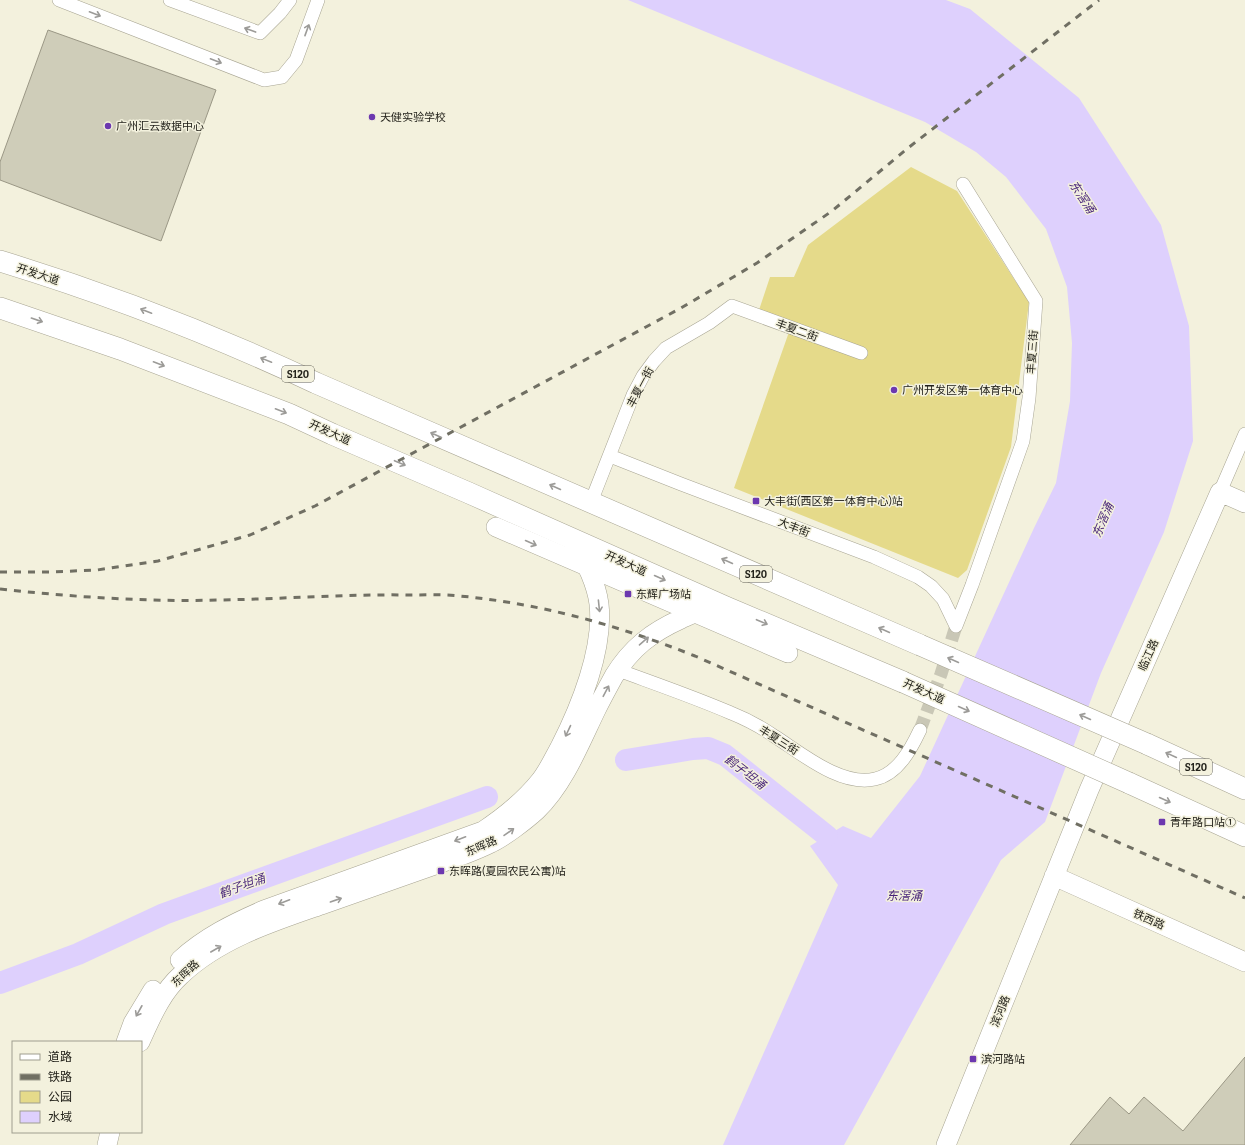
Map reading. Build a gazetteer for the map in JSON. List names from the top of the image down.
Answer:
{
  "streets": {
    "main road": ["开发大道", "S120"],
    "street": [
      "丰夏二街",
      "丰夏三街",
      "丰夏一街",
      "大丰街",
      "临江路",
      "东晖路",
      "铁西路",
      "滨河路"
    ]
  },
  "crossings": [
    ["开发大道", "丰夏一街"],
    ["开发大道", "东晖路"],
    ["丰夏二街", "丰夏一街"],
    ["丰夏三街", "大丰街"],
    ["丰夏三街", "东晖路"],
    ["丰夏一街", "大丰街"],
    ["临江路", "铁西路"],
    ["临江路", "滨河路"],
    ["铁西路", "滨河路"]
  ],
  "water": ["东滘涌", "鹤子坦涌"],
  "places": {
    "other": ["天健实验学校", "广州汇云数据中心", "广州开发区第一体育中心"],
    "transit": [
      "大丰街(西区第一体育中心)站",
      "东辉广场站",
      "青年路口站①",
      "东晖路(夏园农民公寓)站",
      "滨河路站"
    ]
  },
  "legend": [
    "道路",
    "铁路",
    "公园",
    "水域"
  ]
}
